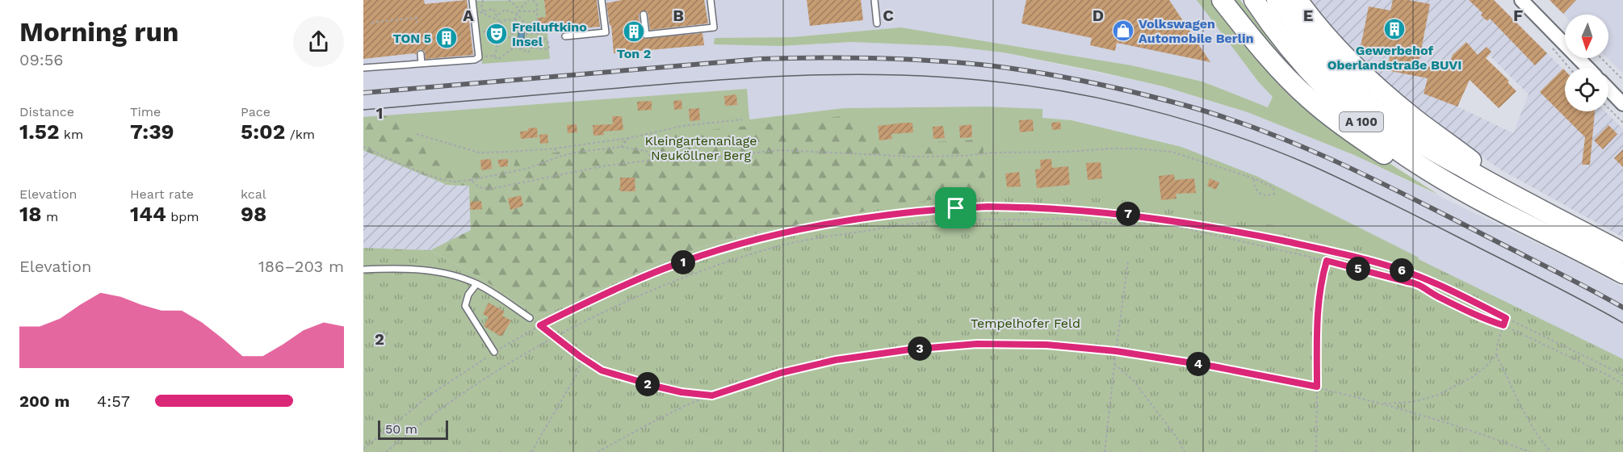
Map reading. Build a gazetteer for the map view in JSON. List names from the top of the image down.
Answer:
{
  "streets": {
    "highway": ["A 100"]
  },
  "parks": ["Kleingartenanlage Neuköllner Berg", "Tempelhofer Feld"],
  "places": {
    "building": ["Gewerbehof Oberlandstraße BUVI", "Ton 2", "TON 5"],
    "shop": ["Volkswagen Automobile Berlin"],
    "theatre": ["Freiluftkino Insel"]
  },
  "scale_bar": "50 m",
  "north": "bottom",
  "page": {
    "heading": ["Morning run", "09:56"],
    "stats": [
      ["Distance", "1.52 km"],
      ["Time", "7:39"],
      ["Pace", "5:02 /km"],
      ["Elevation", "18 m"],
      ["Heart rate", "144 bpm"],
      ["kcal", "98"]
    ],
    "pins": [
      "7",
      "1",
      "5",
      "6",
      "3",
      "4",
      "2"
    ],
    "chart": ["Elevation", "186–203 m"],
    "list": [
      {
        "name": "200 m",
        "note": "4:57"
      }
    ],
    "scale": "50 m"
  },
  "grid": {
    "columns": [
      "A",
      "B",
      "C",
      "D",
      "E",
      "F"
    ],
    "rows": ["1", "2"]
  }
}
